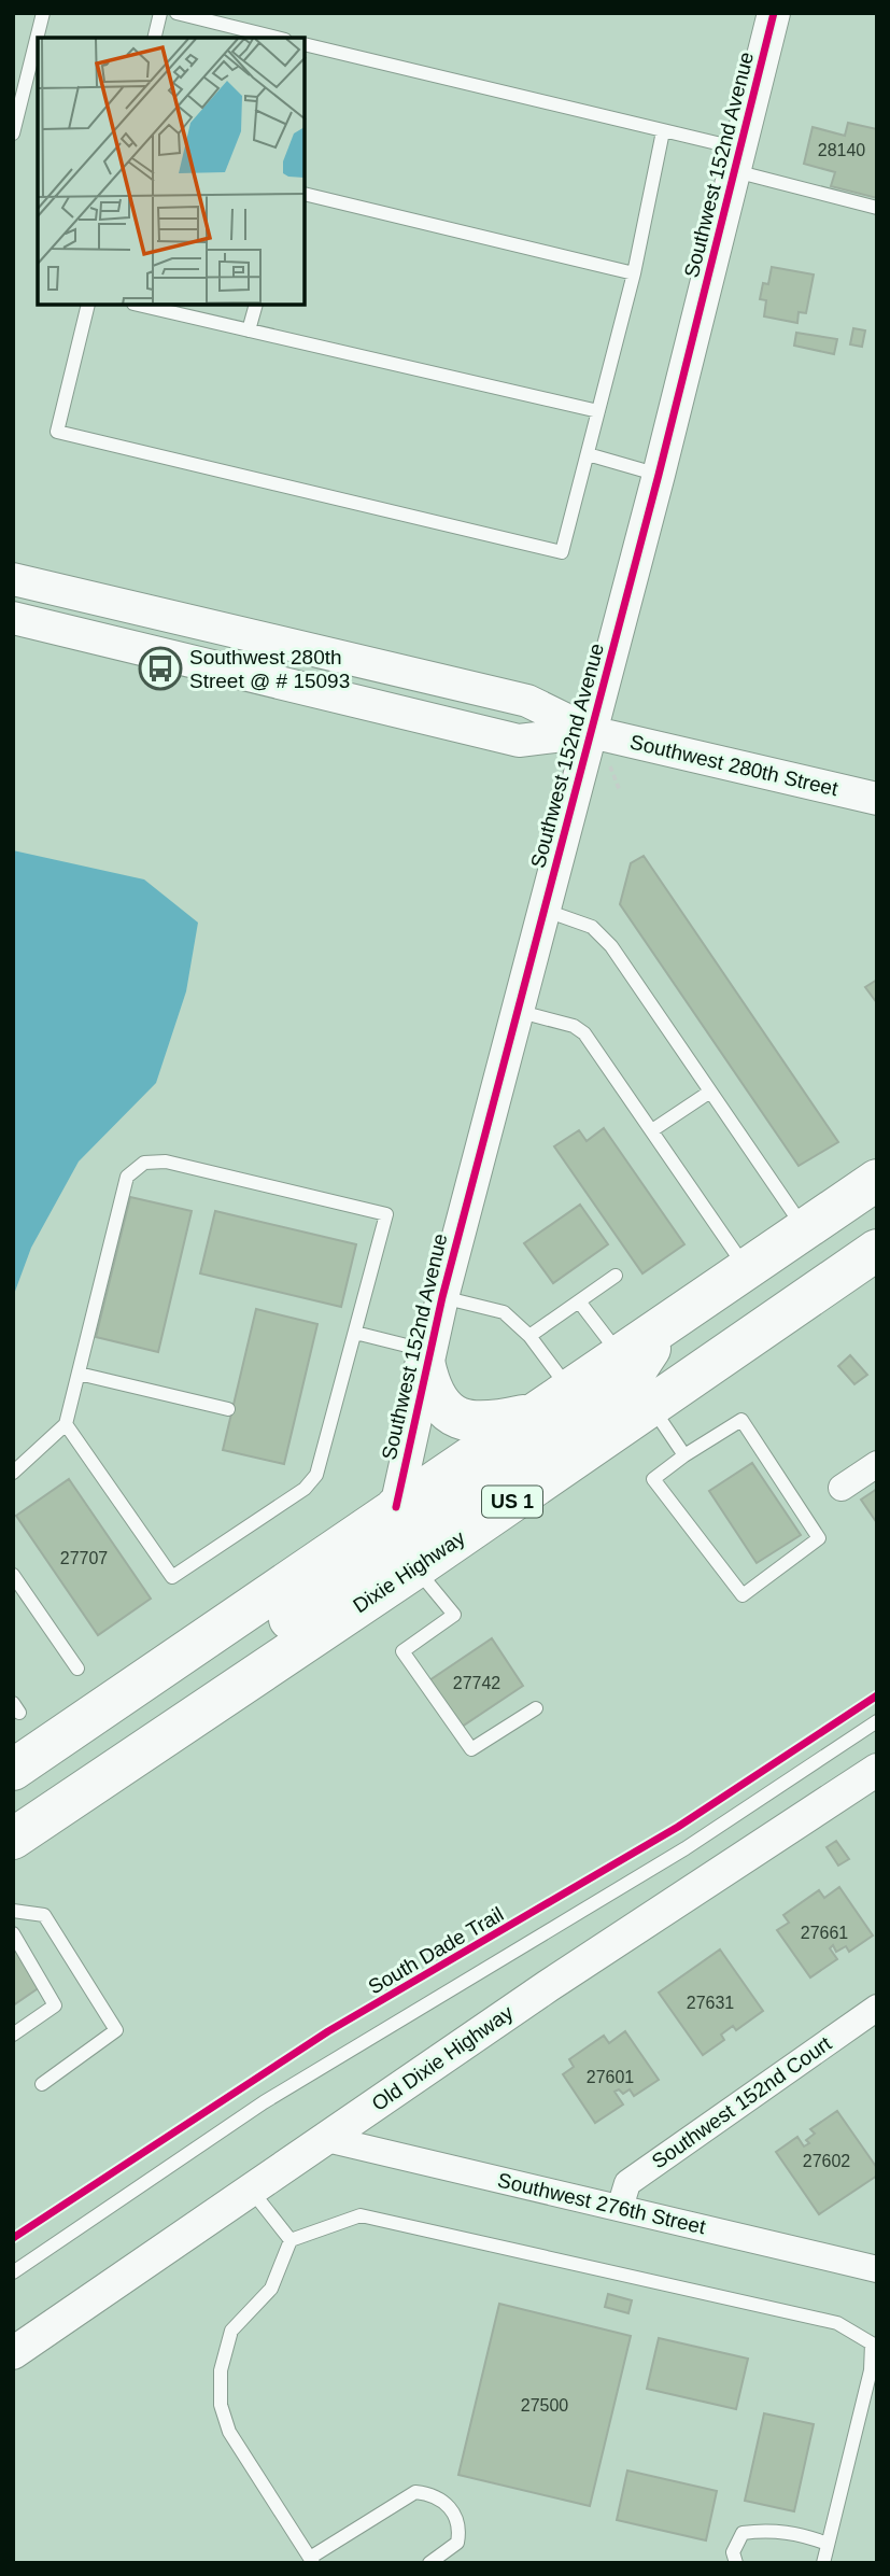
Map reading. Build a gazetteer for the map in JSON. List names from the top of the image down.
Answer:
{
  "streets": {
    "highway": ["US 1", "Dixie Highway"],
    "street": [
      "Southwest 152nd Avenue",
      "Southwest 280th Street",
      "Old Dixie Highway",
      "Southwest 152nd Court",
      "Southwest 276th Street"
    ],
    "cycle path": ["South Dade Trail"]
  },
  "crossings": [
    ["Southwest 152nd Avenue", "Southwest 280th Street"],
    ["Old Dixie Highway", "Southwest 276th Street"],
    ["Southwest 152nd Court", "Southwest 276th Street"]
  ],
  "places": {
    "bus stop": ["Southwest 280th Street @ # 15093"]
  },
  "house_numbers": [
    "28140",
    "27707",
    "27742",
    "27661",
    "27631",
    "27601",
    "27602",
    "27500"
  ]
}
